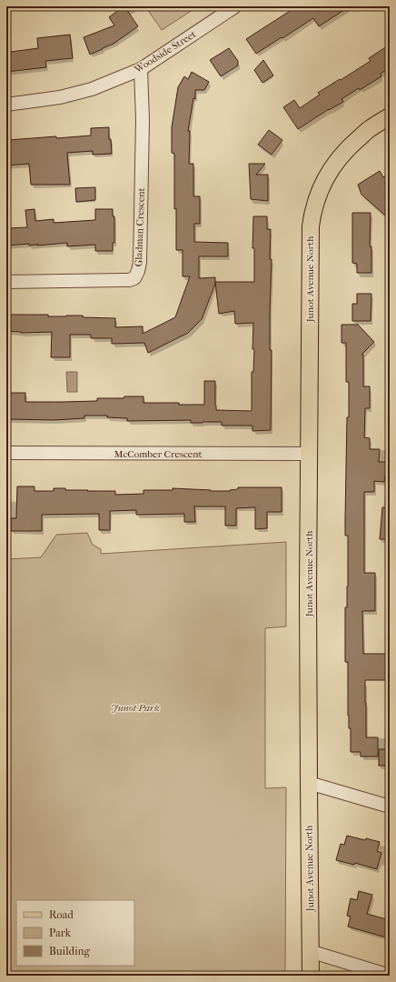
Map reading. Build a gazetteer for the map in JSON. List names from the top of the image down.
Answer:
{
  "streets": {
    "main road": ["Junot Avenue North"],
    "street": ["Woodside Street", "Gladman Crescent", "McComber Crescent"]
  },
  "crossings": [
    ["Woodside Street", "Gladman Crescent"],
    ["Junot Avenue North", "McComber Crescent"]
  ],
  "parks": ["Junot Park"],
  "legend": ["Road", "Park", "Building"]
}
